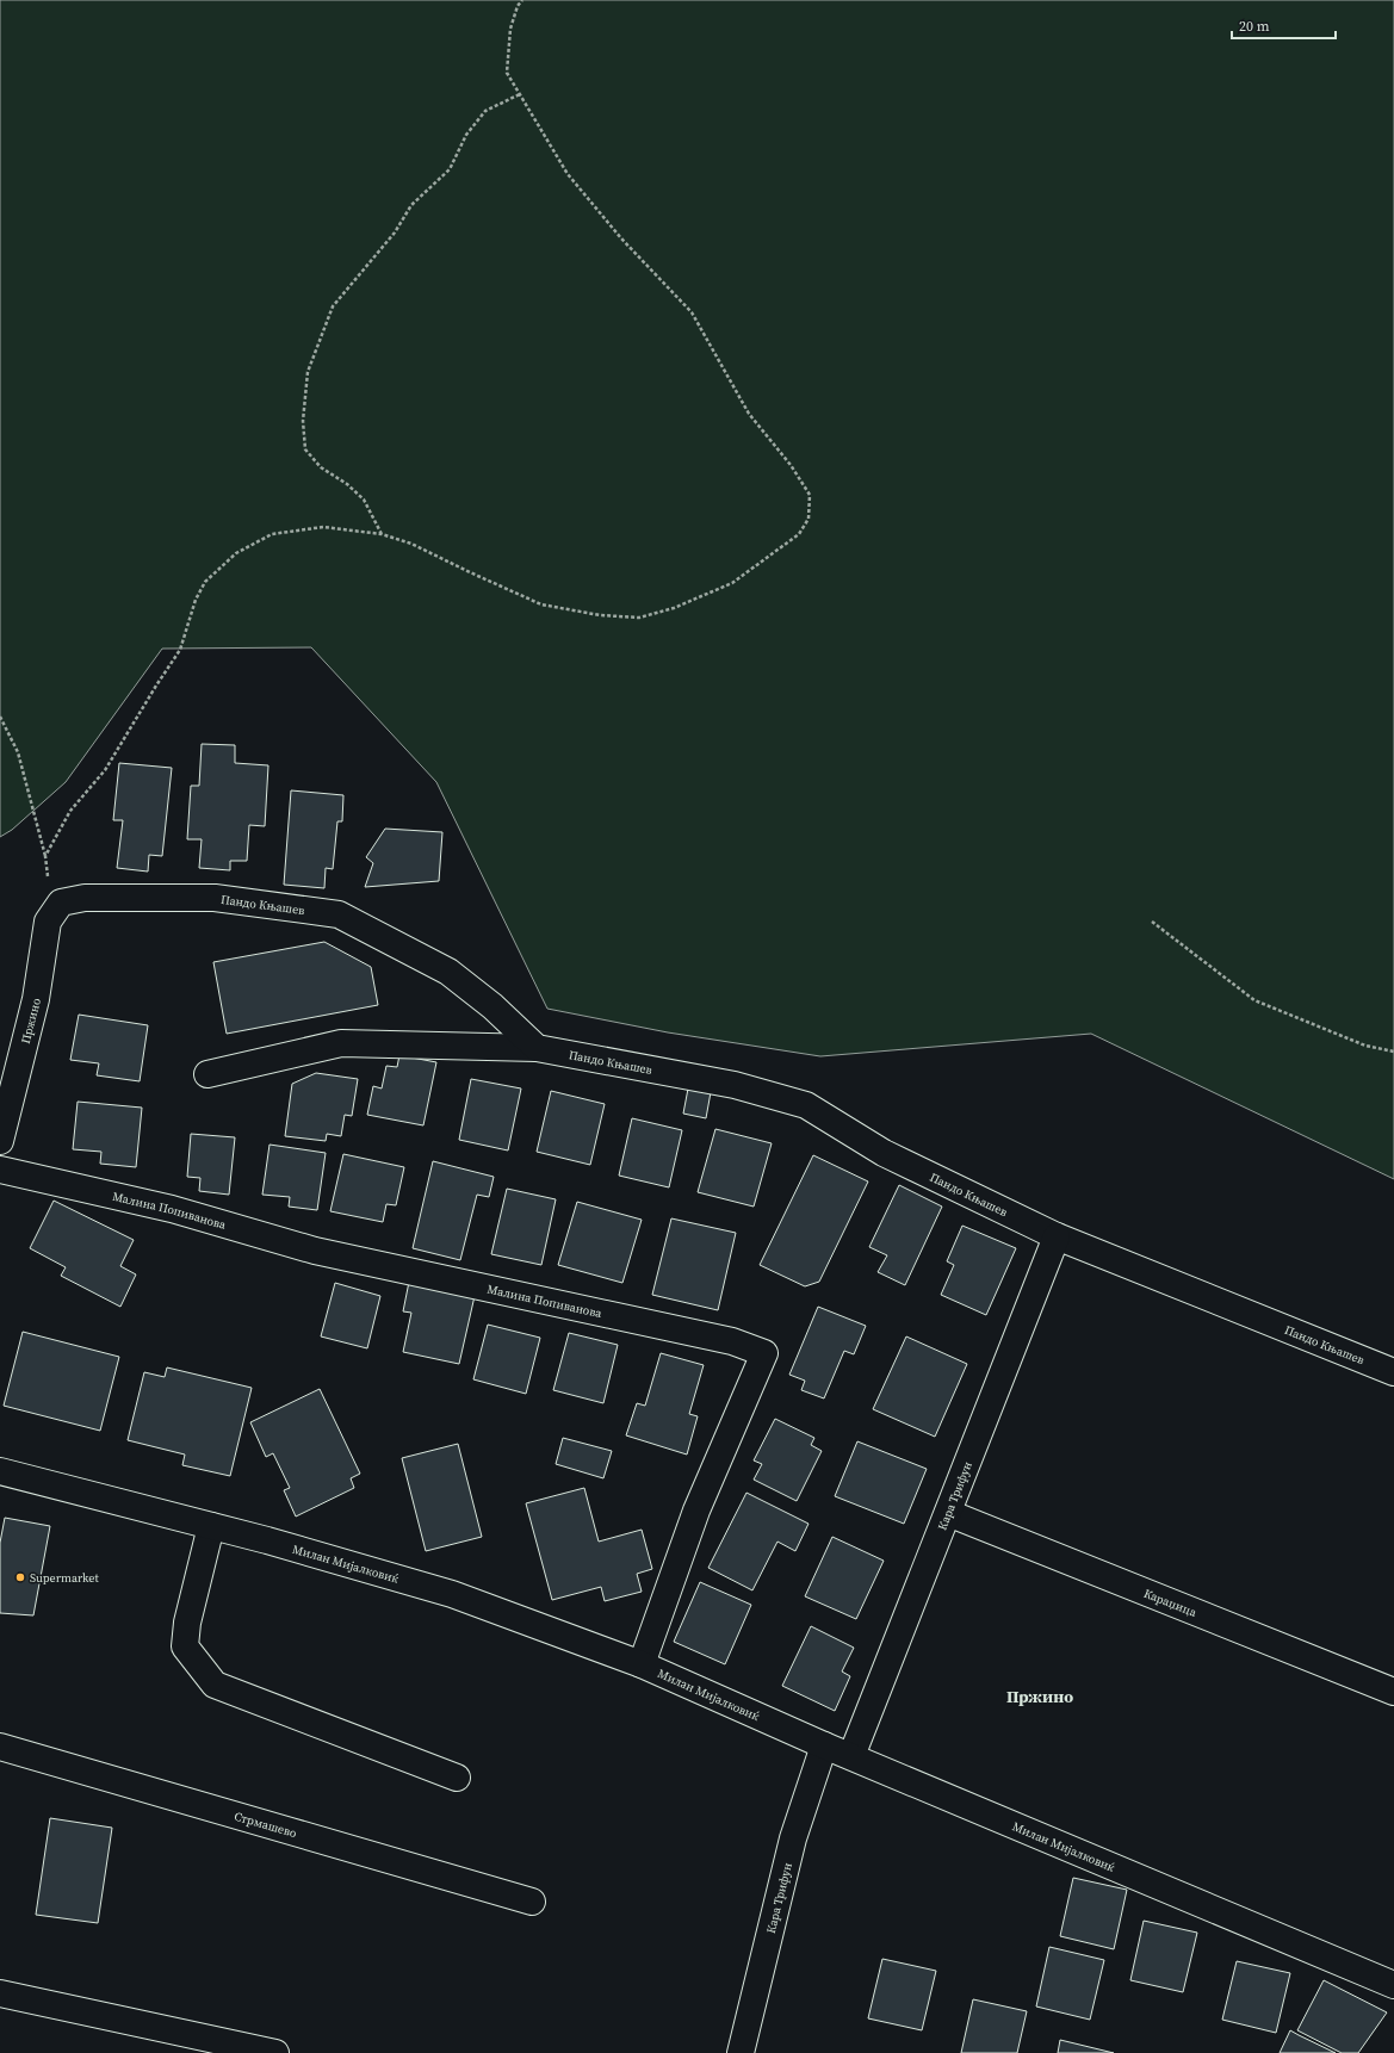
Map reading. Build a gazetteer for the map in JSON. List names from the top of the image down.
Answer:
{
  "streets": {
    "street": [
      "Пандо Књашев",
      "Пржино",
      "Малина Попиванова",
      "Кара Трифун",
      "Милан Мијалковиќ",
      "Караџица",
      "Стрмашево"
    ]
  },
  "crossings": [
    ["Пандо Књашев", "Пржино"],
    ["Пандо Књашев", "Кара Трифун"],
    ["Малина Попиванова", "Милан Мијалковиќ"],
    ["Кара Трифун", "Милан Мијалковиќ"],
    ["Кара Трифун", "Караџица"]
  ],
  "districts": ["Пржино"],
  "places": ["Supermarket"],
  "scale_bar": "20 m"
}
